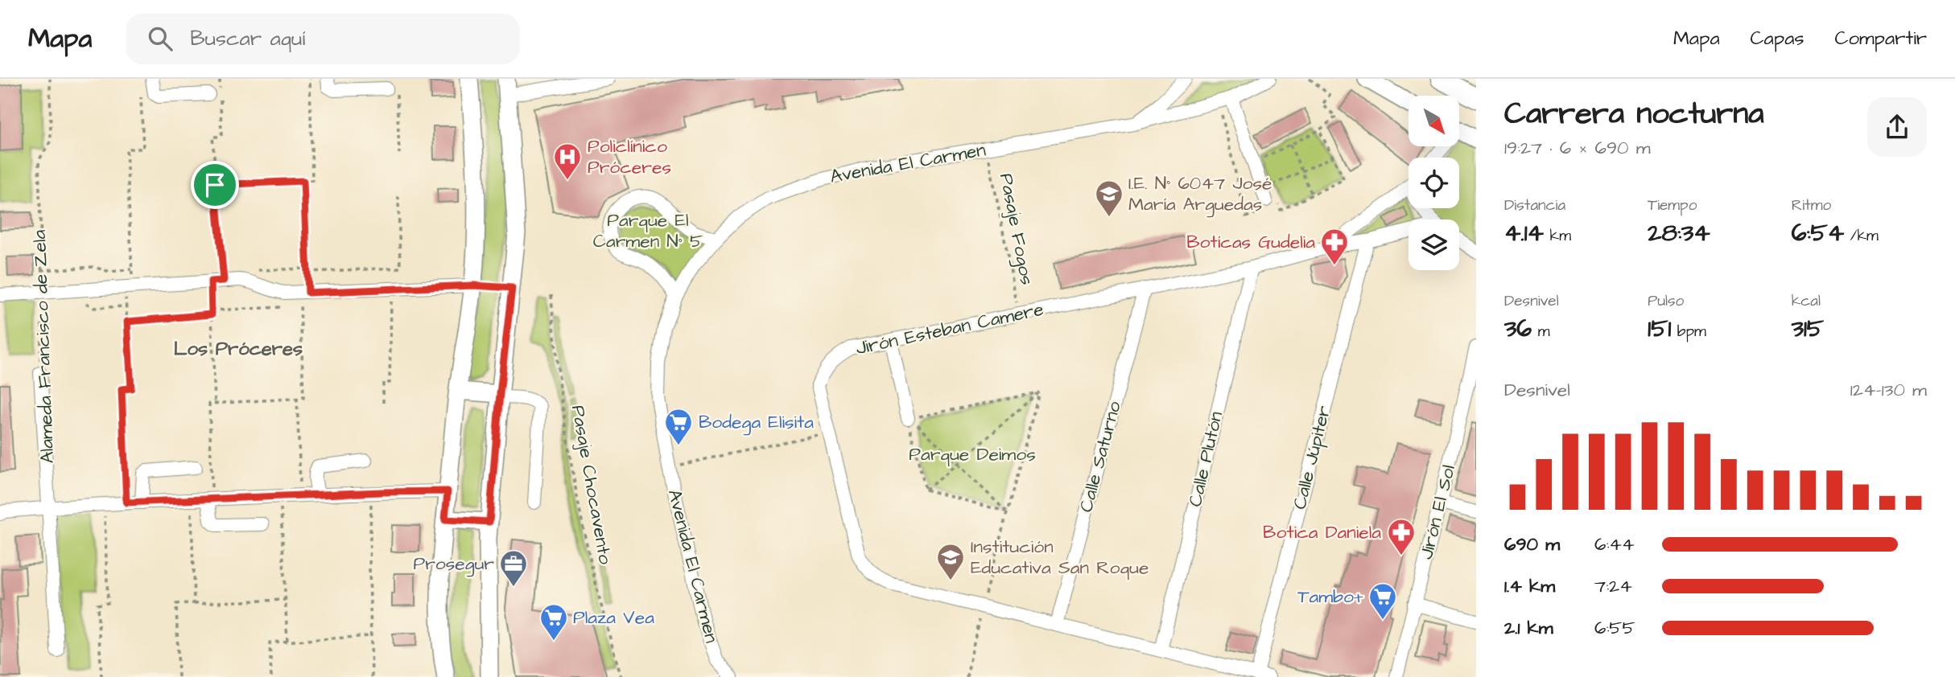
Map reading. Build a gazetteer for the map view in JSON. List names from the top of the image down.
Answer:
{
  "streets": {
    "street": [
      "Avenida El Carmen",
      "Jirón Esteban Camere",
      "Alameda Francisco de Zela",
      "Calle Saturno",
      "Calle Júpiter",
      "Calle Plutón",
      "Jirón El Sol"
    ],
    "path": ["Pasaje Fogos", "Pasaje Chocavento"]
  },
  "crossings": [
    ["Avenida El Carmen", "Pasaje Fogos"],
    ["Pasaje Fogos", "Jirón Esteban Camere"],
    ["Jirón Esteban Camere", "Calle Saturno"],
    ["Jirón Esteban Camere", "Calle Júpiter"],
    ["Jirón Esteban Camere", "Calle Plutón"]
  ],
  "districts": ["Los Próceres"],
  "parks": ["Parque El Carmen N° 5", "Parque Deimos"],
  "places": {
    "hospital": ["Policlínico Próceres"],
    "school or university": ["I.E. N° 6047 José María Arguedas", "Institución Educativa San Roque"],
    "pharmacy": ["Botícas Gudelia", "Botica Daniela"],
    "supermarket": ["Bodega Elisita", "Tambo+", "Plaza Vea"],
    "office": ["Prosegur"]
  },
  "north": "bottom right",
  "page": {
    "header": "Mapa",
    "search": "Buscar aquí",
    "nav": ["Mapa", "Capas", "Compartir"],
    "heading": ["Carrera nocturna", "19:27 · 6 × 690 m"],
    "stats": [
      ["Distancia", "4.14 km"],
      ["Tiempo", "28:34"],
      ["Ritmo", "6:54 /km"],
      ["Desnivel", "36 m"],
      ["Pulso", "151 bpm"],
      ["kcal", "315"]
    ],
    "chart": ["Desnivel", "124–130 m"],
    "list": [
      {
        "name": "690 m",
        "note": "6:44"
      },
      {
        "name": "1.4 km",
        "note": "7:24"
      },
      {
        "name": "2.1 km",
        "note": "6:55"
      }
    ]
  }
}
